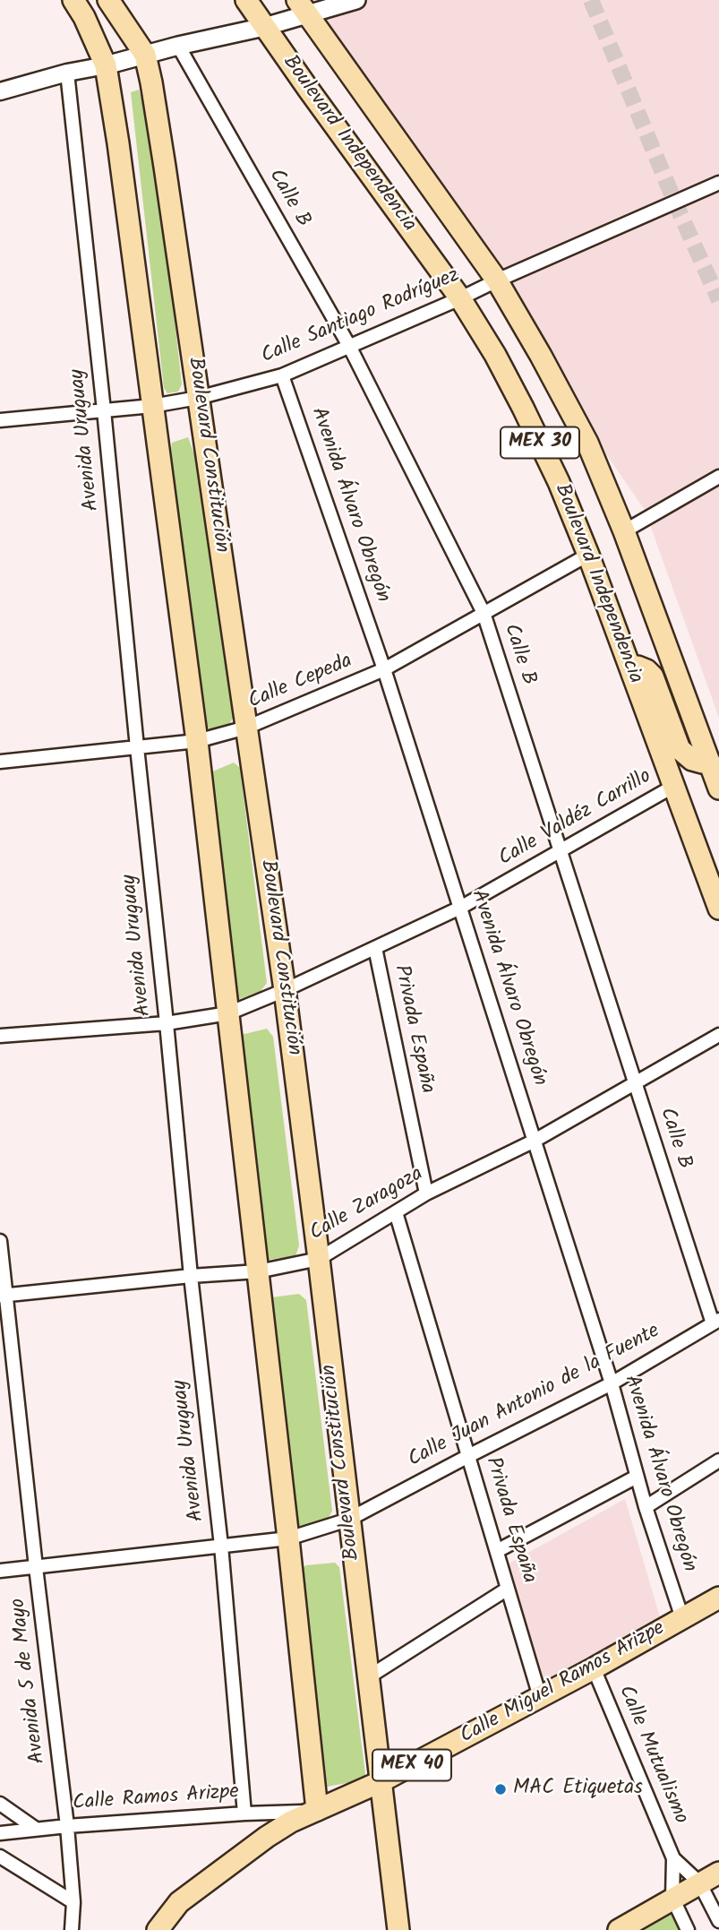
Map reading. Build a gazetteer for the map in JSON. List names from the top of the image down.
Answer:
{
  "streets": {
    "main road": [
      "Boulevard Independencia",
      "MEX 30",
      "Boulevard Constitución",
      "Calle Miguel Ramos Arizpe",
      "MEX 40"
    ],
    "street": [
      "Calle B",
      "Calle Santiago Rodríguez",
      "Avenida Uruguay",
      "Avenida Álvaro Obregón",
      "Calle Cepeda",
      "Calle Valdéz Carrillo",
      "Privada España",
      "Calle Zaragoza",
      "Calle Juan Antonio de la Fuente",
      "Avenida 5 de Mayo",
      "Calle Mutualismo",
      "Calle Ramos Arizpe"
    ]
  },
  "crossings": [
    ["Boulevard Independencia", "Calle Santiago Rodríguez"],
    ["Boulevard Independencia", "Calle Cepeda"],
    ["Boulevard Independencia", "Calle Valdéz Carrillo"],
    ["Calle B", "Calle Santiago Rodríguez"],
    ["Calle B", "Calle Cepeda"],
    ["Calle B", "Calle Valdéz Carrillo"],
    ["Calle B", "Calle Zaragoza"],
    ["Calle B", "Calle Juan Antonio de la Fuente"],
    ["Calle Santiago Rodríguez", "Avenida Uruguay"],
    ["Calle Santiago Rodríguez", "Boulevard Constitución"],
    ["Calle Santiago Rodríguez", "Avenida Álvaro Obregón"],
    ["Avenida Uruguay", "Calle Cepeda"],
    ["Avenida Uruguay", "Calle Valdéz Carrillo"],
    ["Avenida Uruguay", "Calle Zaragoza"],
    ["Avenida Uruguay", "Calle Juan Antonio de la Fuente"],
    ["Avenida Uruguay", "Calle Ramos Arizpe"],
    ["Boulevard Constitución", "Calle Cepeda"],
    ["Boulevard Constitución", "Calle Valdéz Carrillo"],
    ["Boulevard Constitución", "Calle Zaragoza"],
    ["Boulevard Constitución", "Calle Juan Antonio de la Fuente"],
    ["Boulevard Constitución", "Calle Miguel Ramos Arizpe"],
    ["Avenida Álvaro Obregón", "Calle Cepeda"],
    ["Avenida Álvaro Obregón", "Calle Valdéz Carrillo"],
    ["Avenida Álvaro Obregón", "Calle Zaragoza"],
    ["Avenida Álvaro Obregón", "Calle Juan Antonio de la Fuente"],
    ["Avenida Álvaro Obregón", "Calle Miguel Ramos Arizpe"],
    ["Calle Valdéz Carrillo", "Privada España"],
    ["Privada España", "Calle Zaragoza"],
    ["Privada España", "Calle Juan Antonio de la Fuente"],
    ["Privada España", "Calle Miguel Ramos Arizpe"],
    ["Calle Zaragoza", "Avenida 5 de Mayo"],
    ["Calle Juan Antonio de la Fuente", "Avenida 5 de Mayo"],
    ["Avenida 5 de Mayo", "Calle Ramos Arizpe"],
    ["Calle Miguel Ramos Arizpe", "Calle Mutualismo"],
    ["Calle Miguel Ramos Arizpe", "Calle Ramos Arizpe"]
  ],
  "places": ["MAC Etiquetas"]
}
